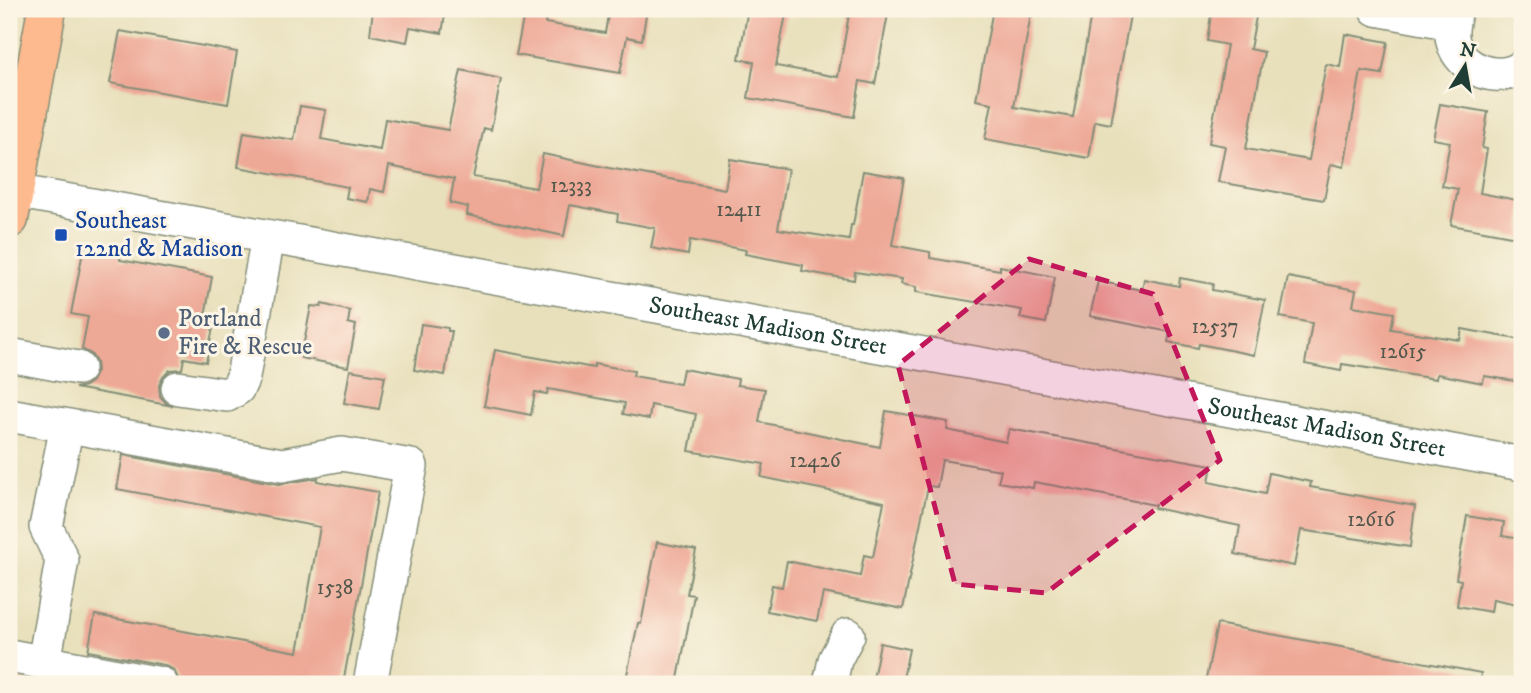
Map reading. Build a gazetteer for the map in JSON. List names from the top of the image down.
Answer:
{
  "streets": {
    "street": ["Southeast Madison Street"]
  },
  "places": {
    "transit": ["Southeast 122nd & Madison"],
    "other": ["Portland Fire & Rescue"]
  },
  "house_numbers": [
    "12333",
    "12411",
    "12537",
    "12615",
    "12426",
    "12616",
    "1538"
  ],
  "north": "top"
}
